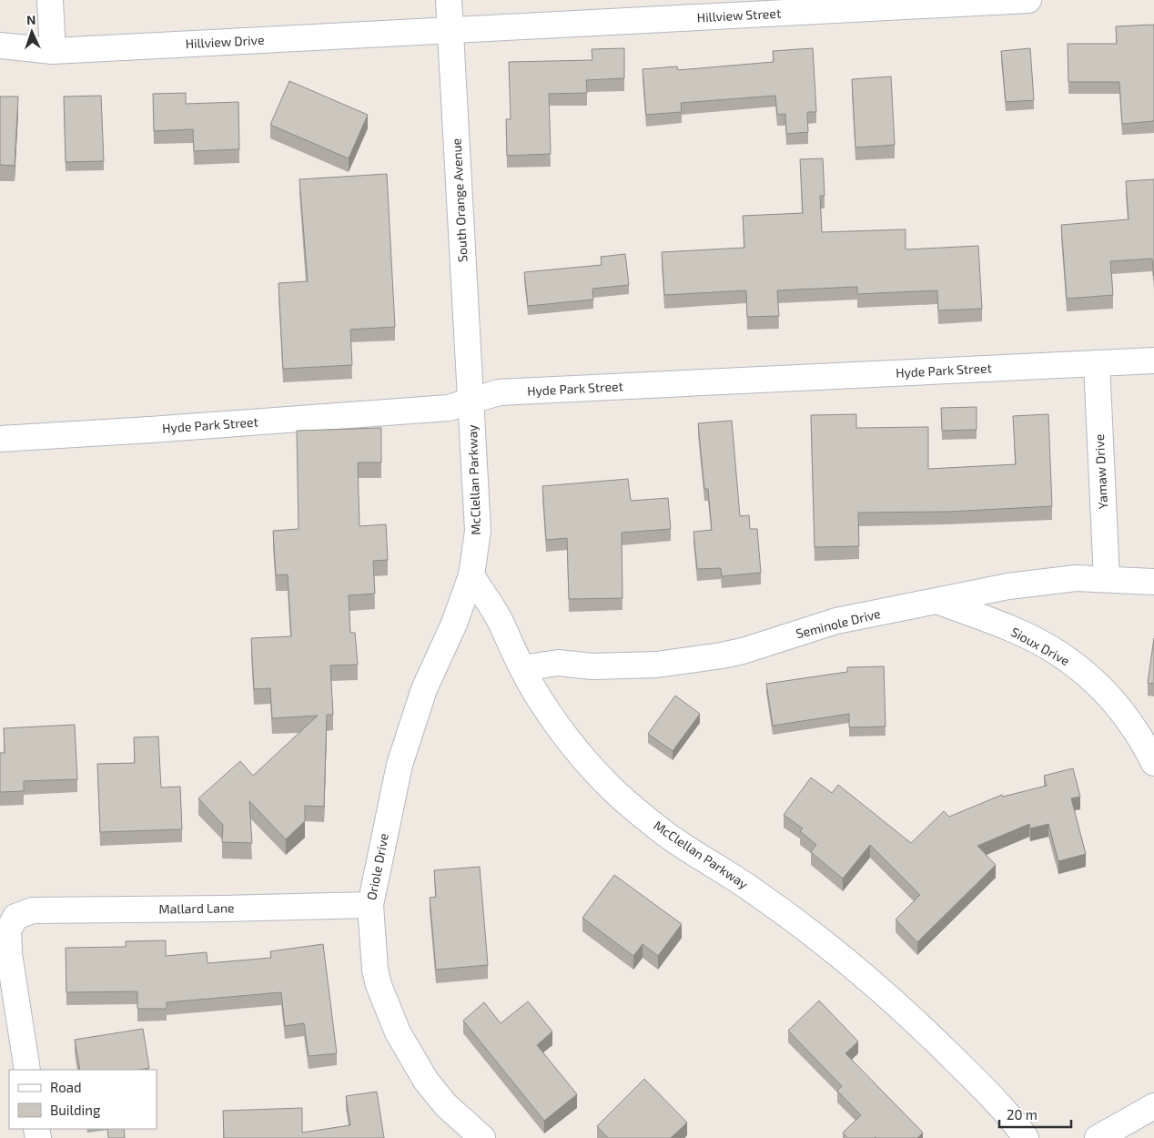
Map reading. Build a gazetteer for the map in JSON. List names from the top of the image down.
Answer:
{
  "streets": {
    "street": [
      "Hillview Street",
      "Hillview Drive",
      "South Orange Avenue",
      "Hyde Park Street",
      "Yamaw Drive",
      "McClellan Parkway",
      "Seminole Drive",
      "Sioux Drive",
      "Oriole Drive",
      "Mallard Lane"
    ]
  },
  "crossings": [
    ["Hillview Street", "Hillview Drive"],
    ["Hillview Street", "South Orange Avenue"],
    ["Hillview Drive", "South Orange Avenue"],
    ["South Orange Avenue", "Hyde Park Street"],
    ["South Orange Avenue", "McClellan Parkway"],
    ["Hyde Park Street", "Yamaw Drive"],
    ["Hyde Park Street", "McClellan Parkway"],
    ["Yamaw Drive", "Seminole Drive"],
    ["McClellan Parkway", "Seminole Drive"],
    ["McClellan Parkway", "Oriole Drive"],
    ["Seminole Drive", "Sioux Drive"],
    ["Oriole Drive", "Mallard Lane"]
  ],
  "legend": ["Road", "Building"],
  "scale_bar": "20 m",
  "north": "top"
}
